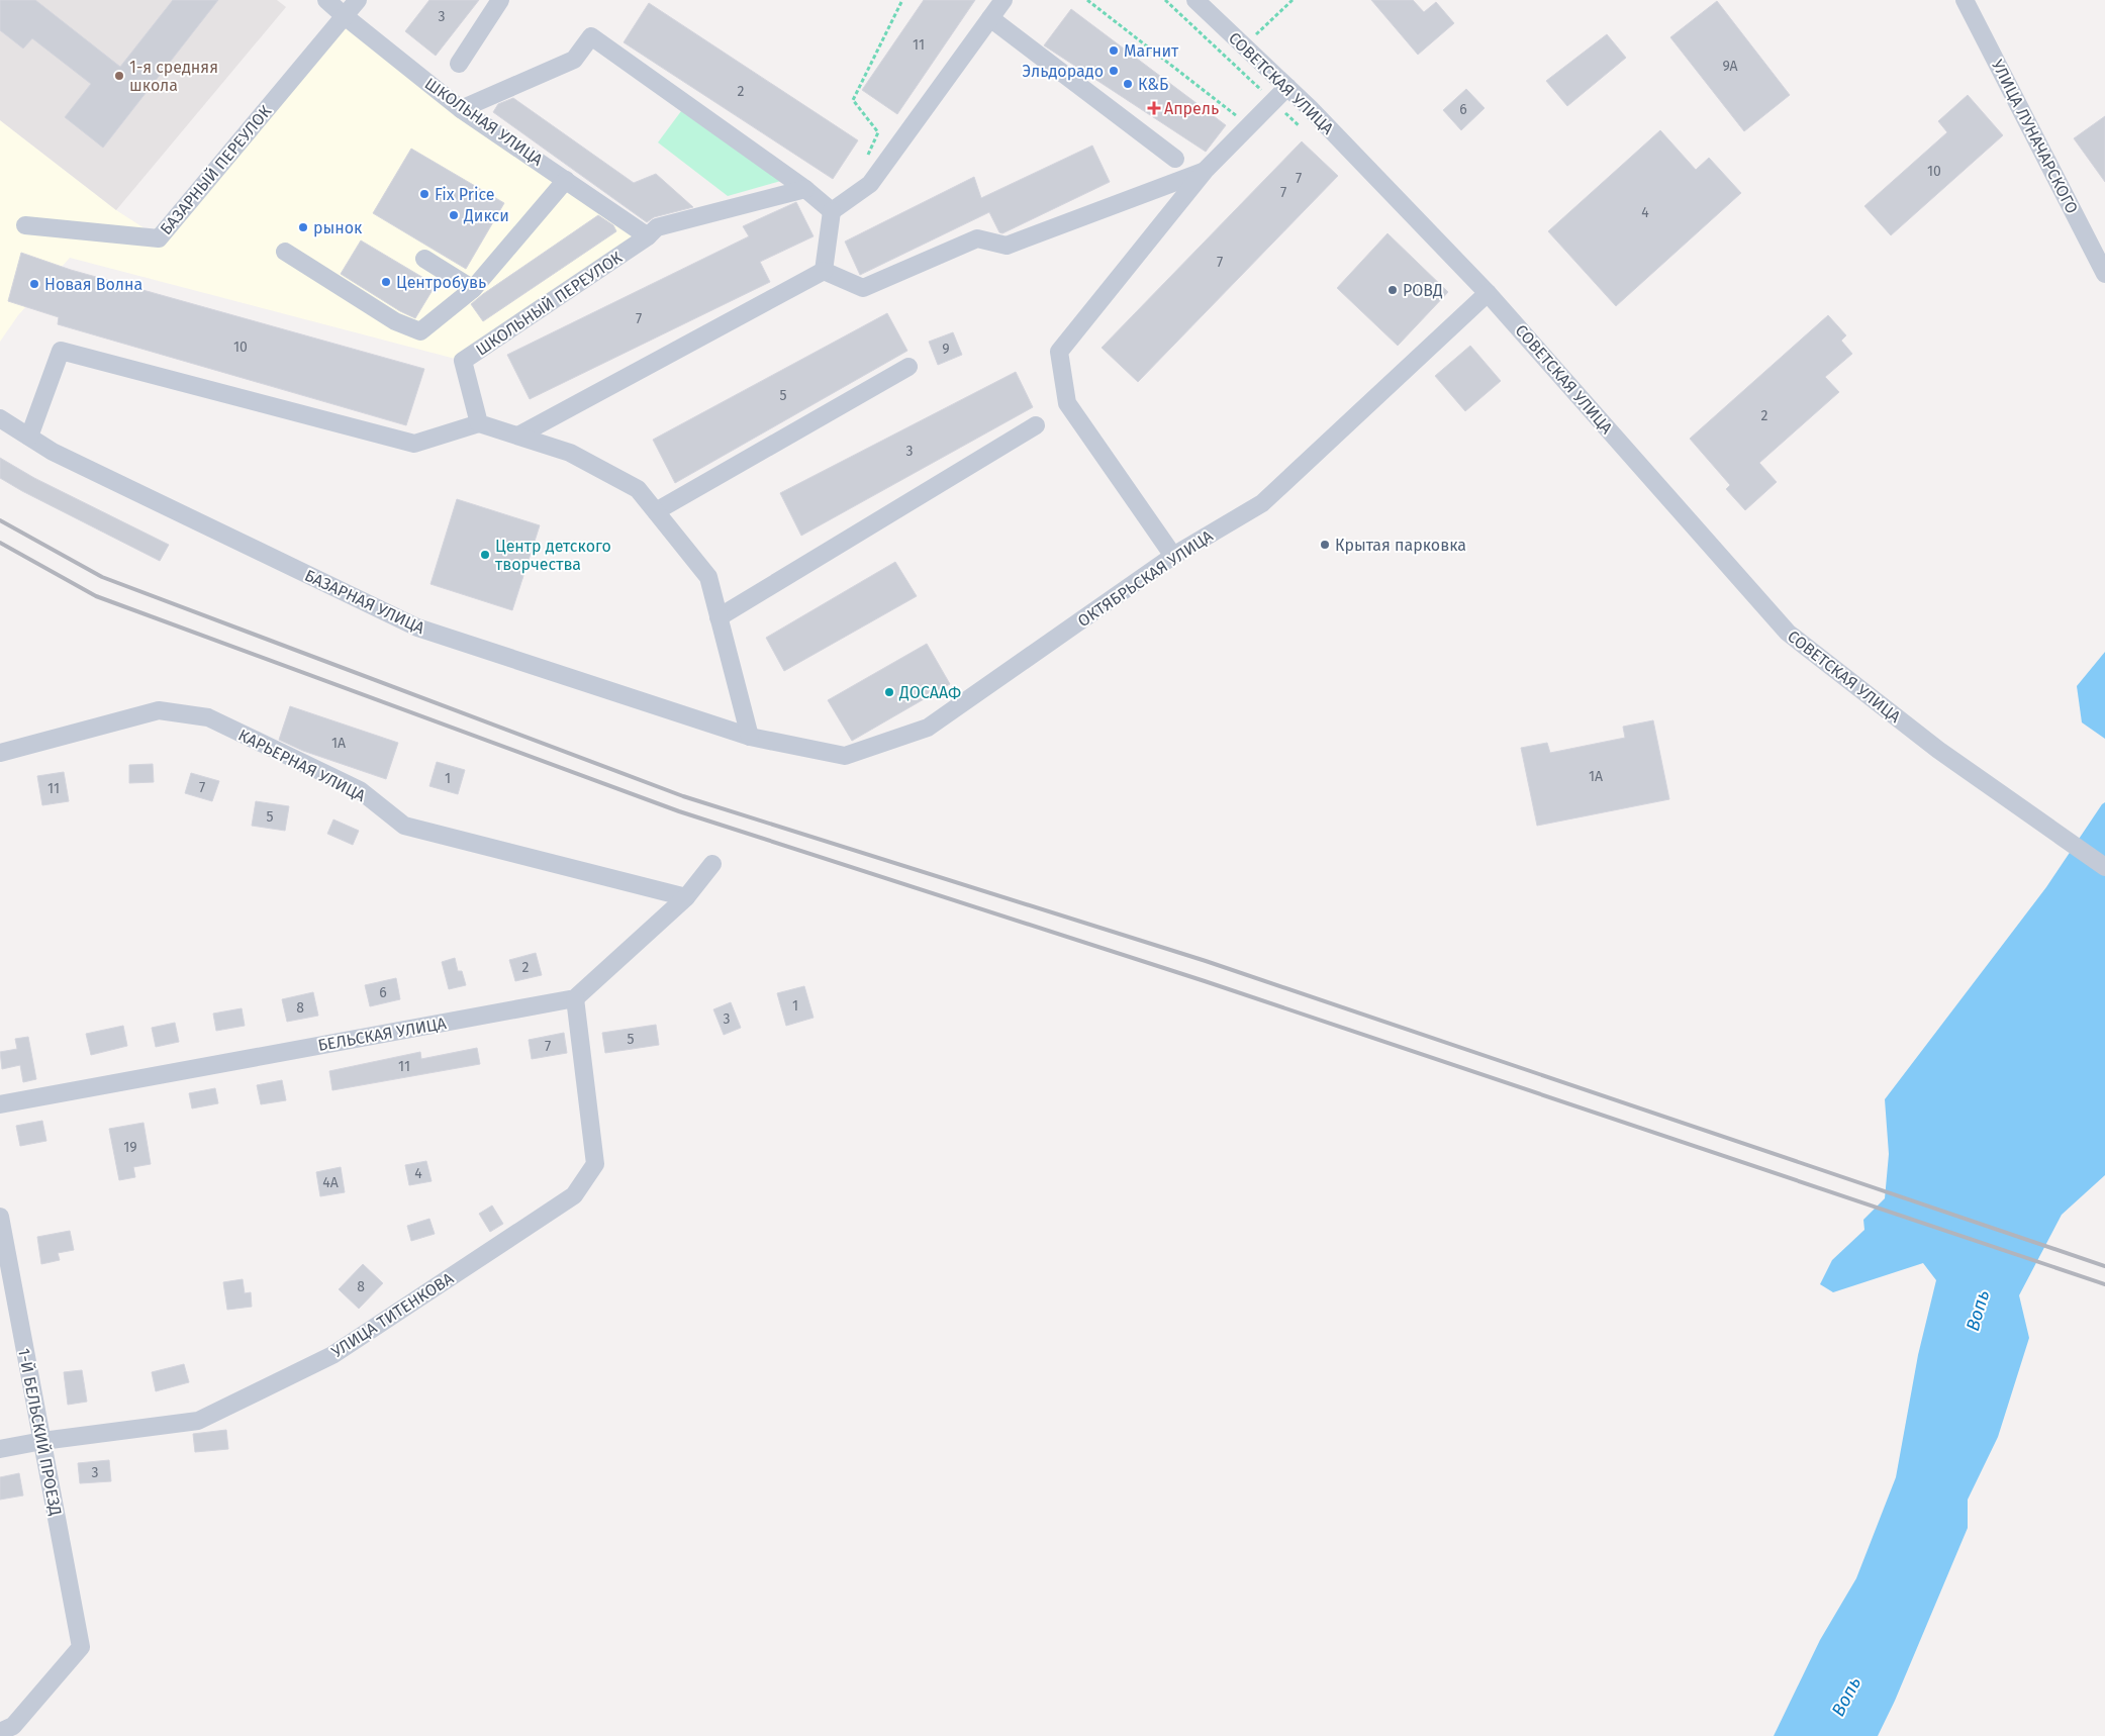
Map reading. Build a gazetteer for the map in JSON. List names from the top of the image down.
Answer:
{
  "streets": {
    "street": [
      "СОВЕТСКАЯ УЛИЦА",
      "ШКОЛЬНАЯ УЛИЦА",
      "УЛИЦА ЛУНАЧАРСКОГО",
      "БАЗАРНЫЙ ПЕРЕУЛОК",
      "ШКОЛЬНЫЙ ПЕРЕУЛОК",
      "ОКТЯБРЬСКАЯ УЛИЦА",
      "БАЗАРНАЯ УЛИЦА",
      "КАРЬЕРНАЯ УЛИЦА",
      "БЕЛЬСКАЯ УЛИЦА",
      "УЛИЦА ТИТЕНКОВА",
      "1-Й БЕЛЬСКИЙ ПРОЕЗД"
    ]
  },
  "crossings": [
    ["СОВЕТСКАЯ УЛИЦА", "ОКТЯБРЬСКАЯ УЛИЦА"],
    ["ШКОЛЬНАЯ УЛИЦА", "БАЗАРНЫЙ ПЕРЕУЛОК"],
    ["ШКОЛЬНАЯ УЛИЦА", "ШКОЛЬНЫЙ ПЕРЕУЛОК"],
    ["ОКТЯБРЬСКАЯ УЛИЦА", "БАЗАРНАЯ УЛИЦА"],
    ["БЕЛЬСКАЯ УЛИЦА", "УЛИЦА ТИТЕНКОВА"],
    ["УЛИЦА ТИТЕНКОВА", "1-Й БЕЛЬСКИЙ ПРОЕЗД"]
  ],
  "water": ["Вопь"],
  "places": {
    "other": [
      "Магнит",
      "Эльдорадо",
      "1-я средняя школа",
      "К&Б",
      "Fix Price",
      "Дикси",
      "рынок",
      "Центробувь",
      "Новая Волна",
      "РОВД",
      "Крытая парковка",
      "Центр детского творчества",
      "ДОСААФ"
    ],
    "health": ["Апрель"]
  },
  "house_numbers": [
    "3",
    "11",
    "9А",
    "2",
    "6",
    "10",
    "7",
    "7",
    "4",
    "7",
    "7",
    "10",
    "9",
    "5",
    "2",
    "3",
    "1А",
    "1А",
    "1",
    "7",
    "11",
    "5",
    "2",
    "6",
    "1",
    "8",
    "3",
    "5",
    "7",
    "11",
    "19",
    "4",
    "4А",
    "8",
    "3"
  ]
}
